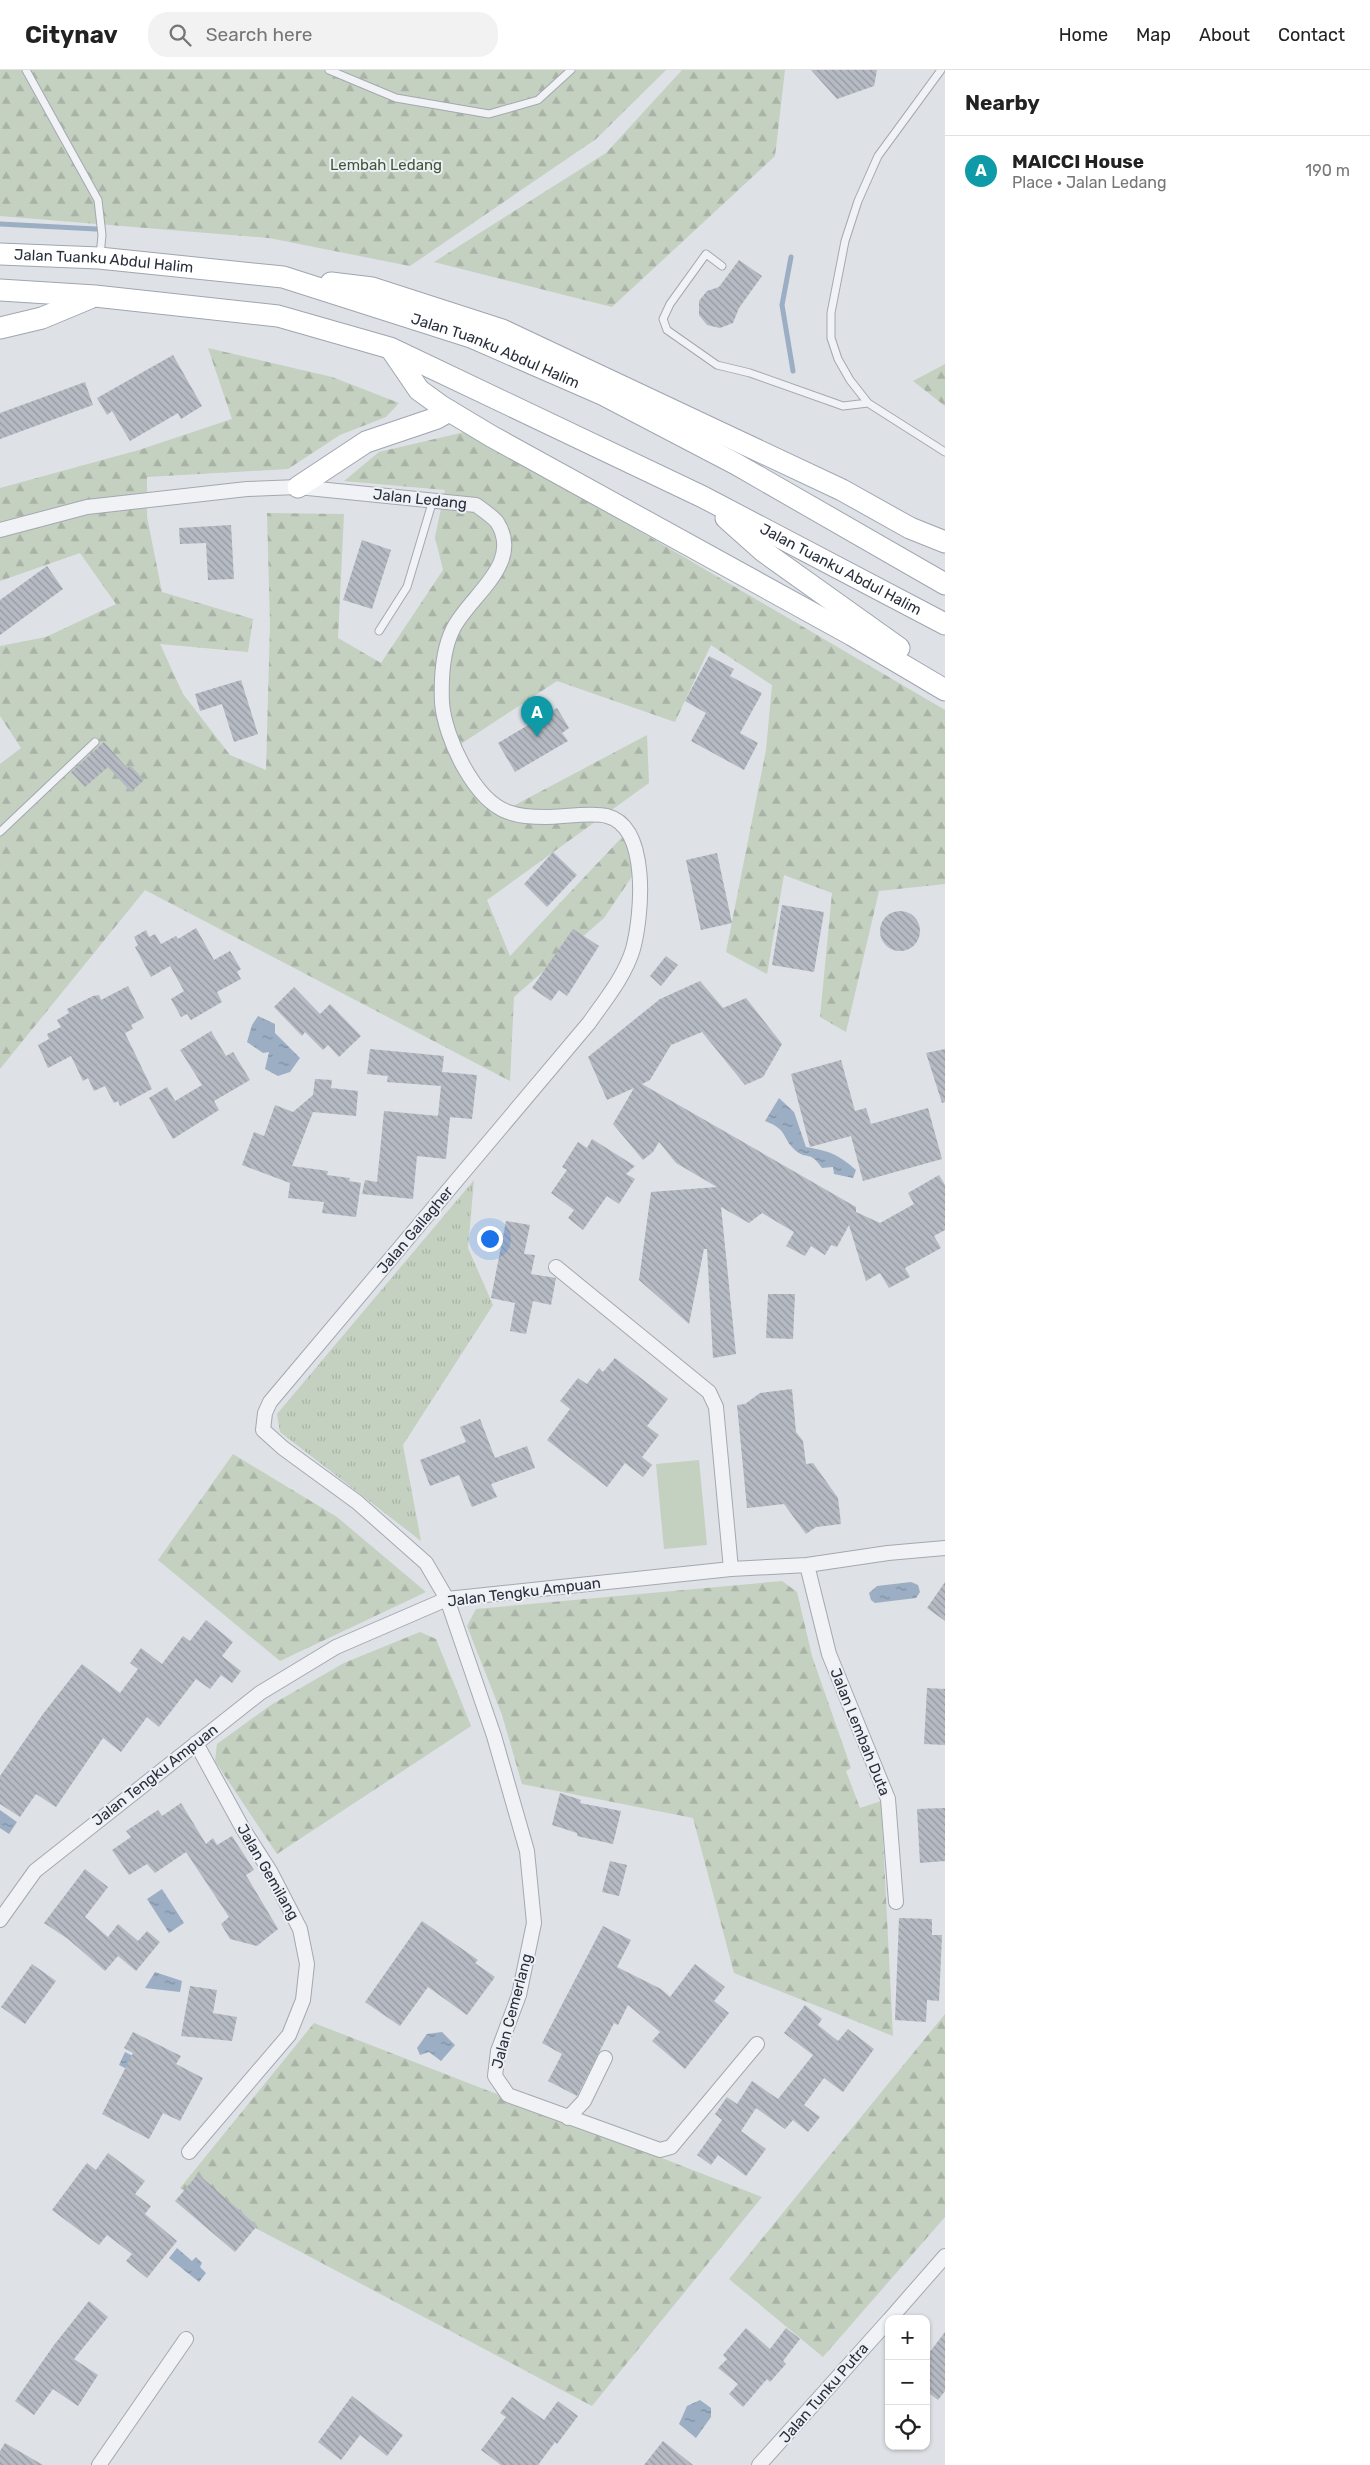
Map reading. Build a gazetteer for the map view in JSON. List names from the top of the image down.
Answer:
{
  "streets": {
    "main road": ["Jalan Tuanku Abdul Halim"],
    "street": [
      "Jalan Ledang",
      "Jalan Gallagher",
      "Jalan Tengku Ampuan",
      "Jalan Lembah Duta",
      "Jalan Gemilang",
      "Jalan Cemerlang",
      "Jalan Tunku Putra"
    ]
  },
  "crossings": [
    ["Jalan Ledang", "Jalan Gallagher"],
    ["Jalan Gallagher", "Jalan Tengku Ampuan"],
    ["Jalan Gallagher", "Jalan Cemerlang"],
    ["Jalan Tengku Ampuan", "Jalan Lembah Duta"],
    ["Jalan Tengku Ampuan", "Jalan Gemilang"],
    ["Jalan Tengku Ampuan", "Jalan Cemerlang"]
  ],
  "parks": ["Lembah Ledang"],
  "page": {
    "header": "Citynav",
    "search": "Search here",
    "nav": [
      "Home",
      "Map",
      "About",
      "Contact"
    ],
    "heading": "Nearby",
    "list": [
      {
        "mark": "A",
        "name": "MAICCI House",
        "note": "Place · Jalan Ledang",
        "value": "190 m"
      }
    ],
    "pins": "A",
    "map_buttons": ["+", "−"]
  }
}
